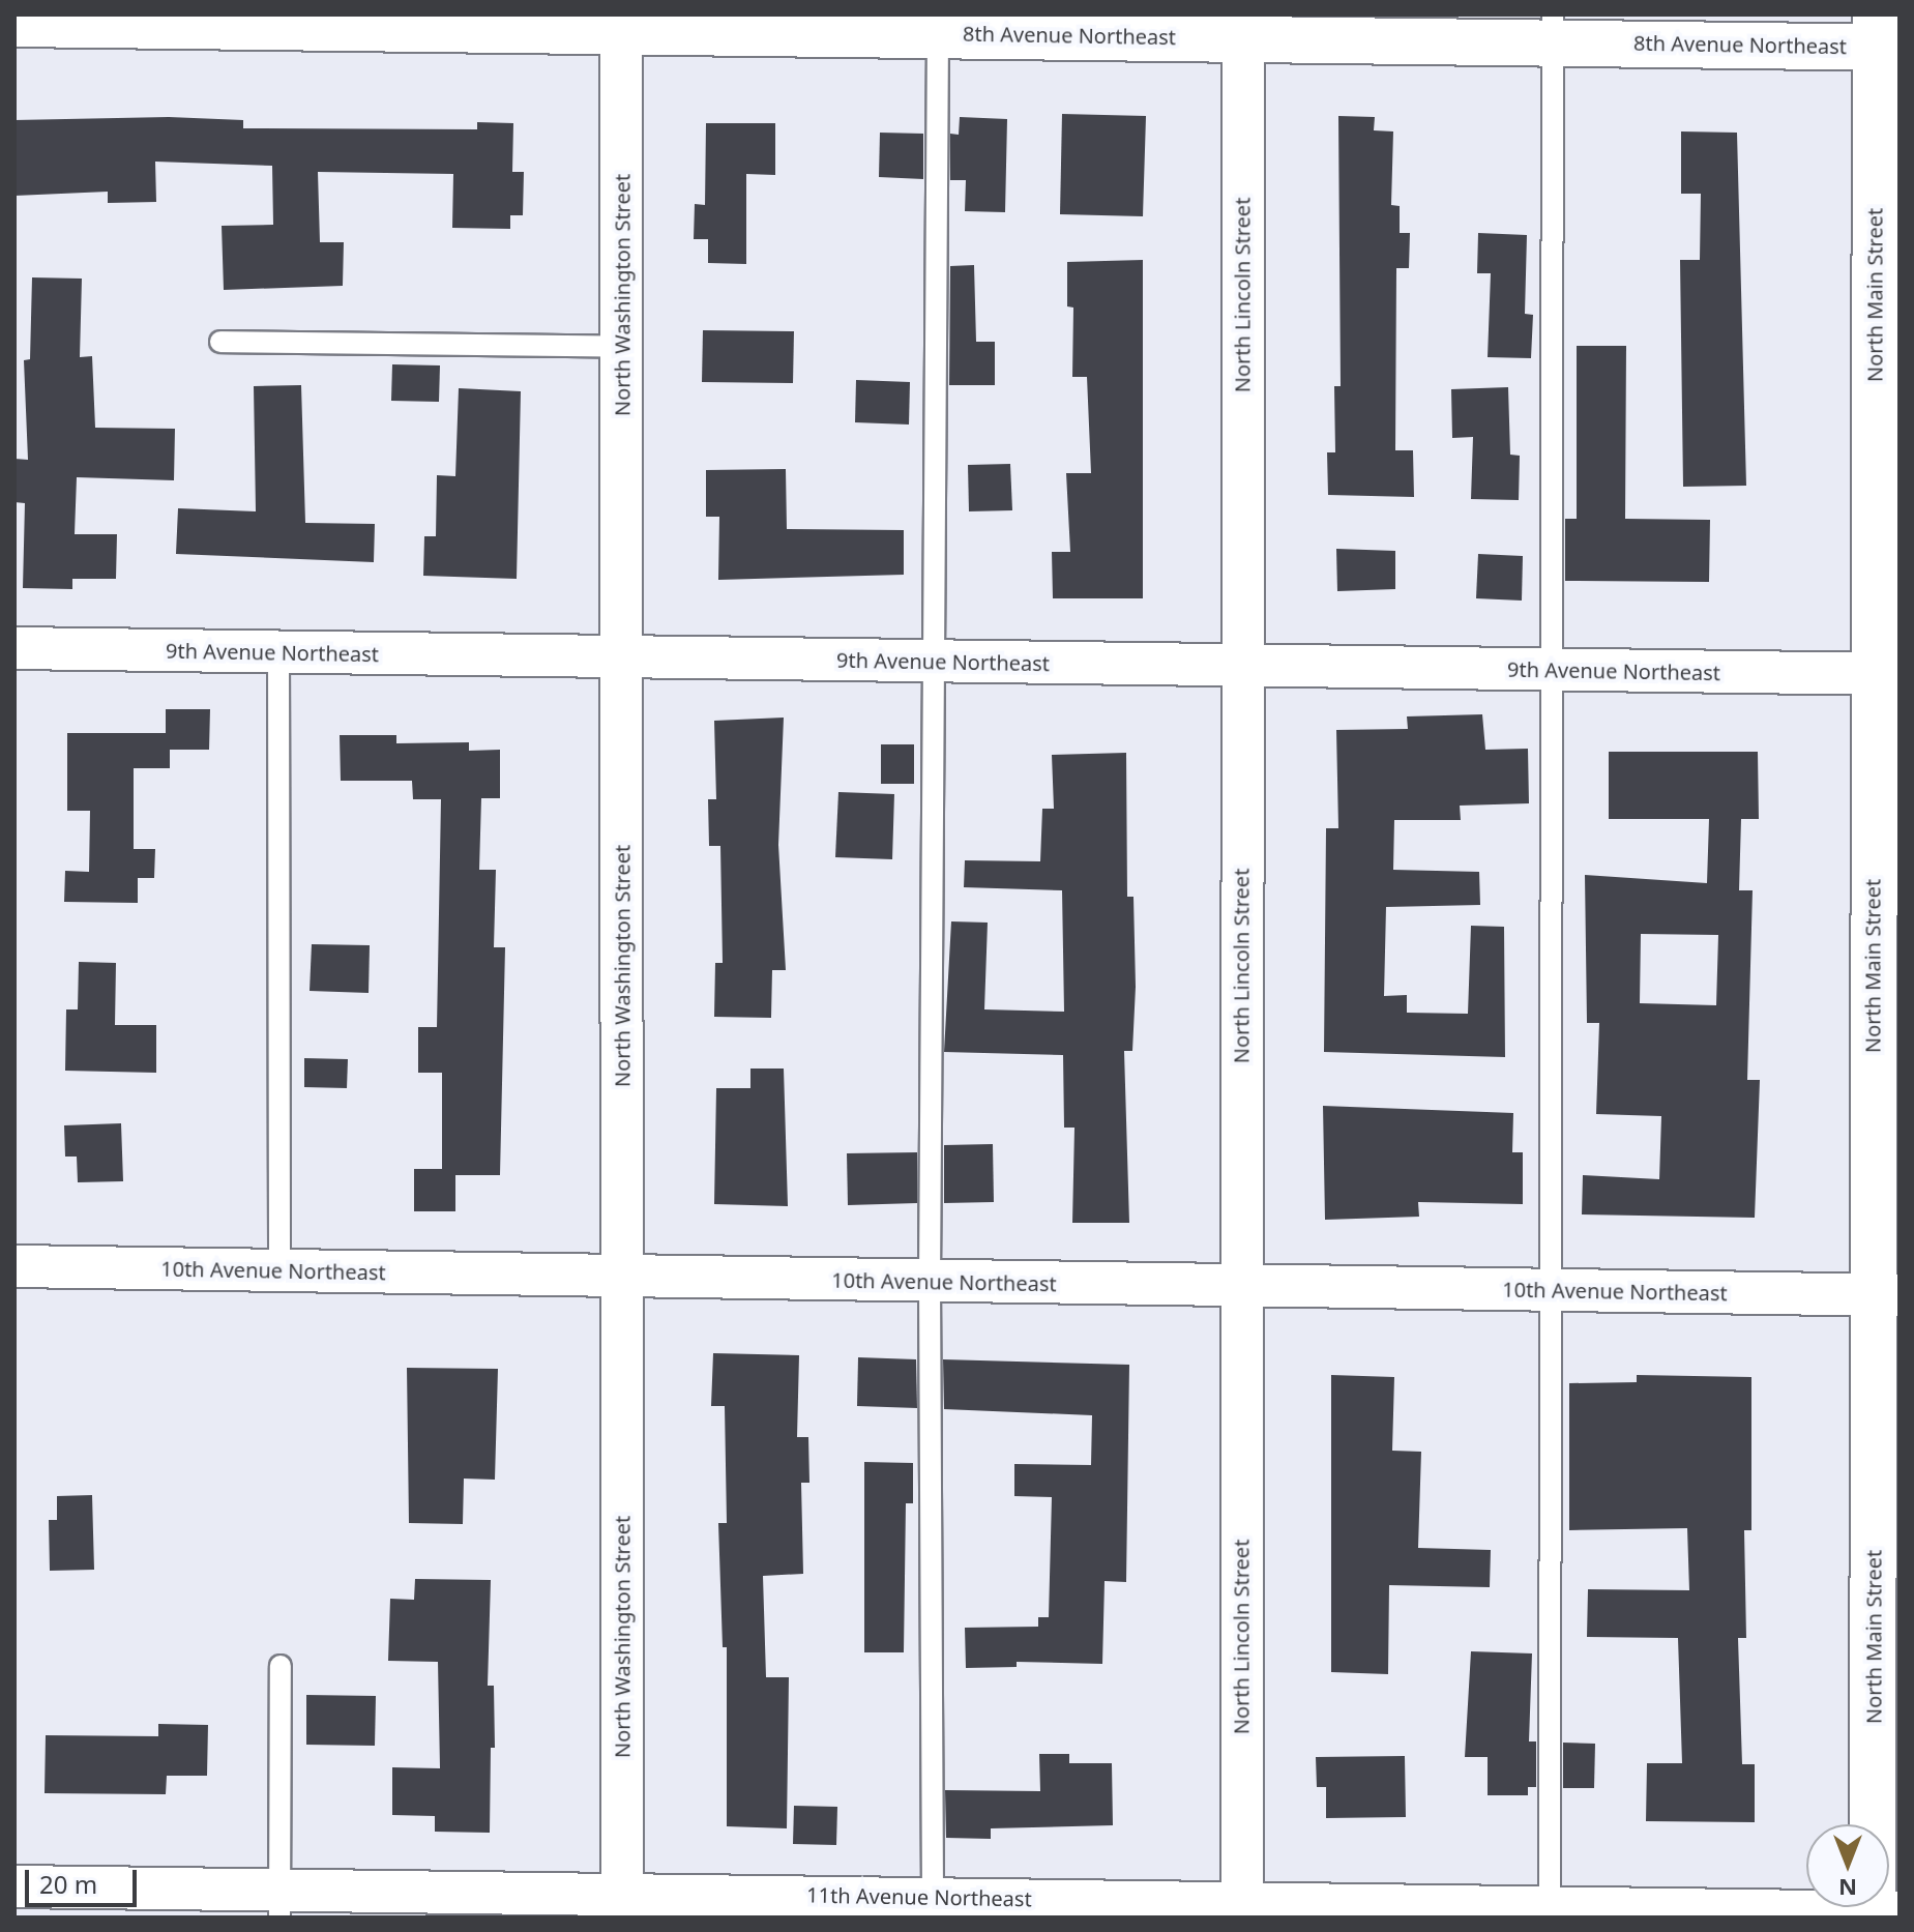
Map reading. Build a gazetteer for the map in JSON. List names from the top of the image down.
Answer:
{
  "streets": {
    "main road": ["8th Avenue Northeast", "North Main Street"],
    "street": [
      "North Washington Street",
      "North Lincoln Street",
      "9th Avenue Northeast",
      "10th Avenue Northeast",
      "11th Avenue Northeast"
    ]
  },
  "crossings": [
    ["8th Avenue Northeast", "North Washington Street"],
    ["8th Avenue Northeast", "North Lincoln Street"],
    ["8th Avenue Northeast", "North Main Street"],
    ["North Washington Street", "9th Avenue Northeast"],
    ["North Washington Street", "10th Avenue Northeast"],
    ["North Washington Street", "11th Avenue Northeast"],
    ["North Lincoln Street", "9th Avenue Northeast"],
    ["North Lincoln Street", "10th Avenue Northeast"],
    ["North Lincoln Street", "11th Avenue Northeast"],
    ["North Main Street", "9th Avenue Northeast"],
    ["North Main Street", "10th Avenue Northeast"],
    ["North Main Street", "11th Avenue Northeast"]
  ],
  "scale_bar": "20 m",
  "north": "bottom"
}
